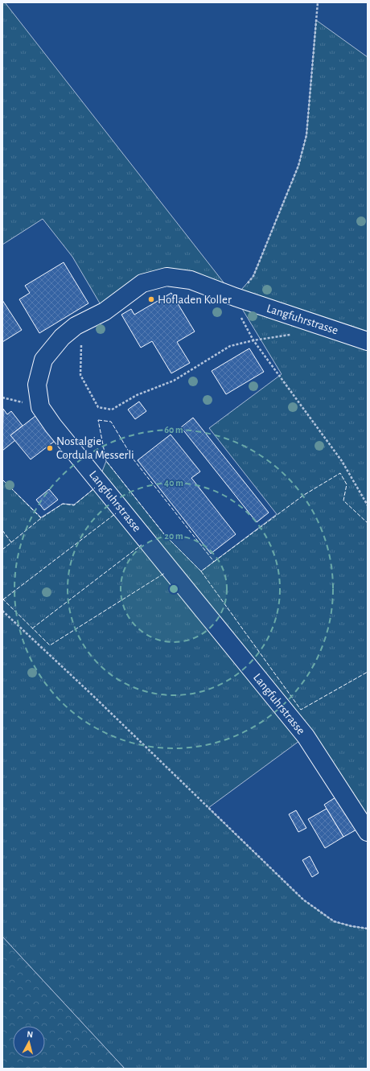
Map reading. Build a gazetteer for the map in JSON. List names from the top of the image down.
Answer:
{
  "streets": {
    "street": ["Langfuhrstrasse"]
  },
  "places": ["Hofladen Koller", "Nostalgie Cordula Messerli"],
  "north": "top",
  "rings": ["60 m", "40 m", "20 m"]
}
